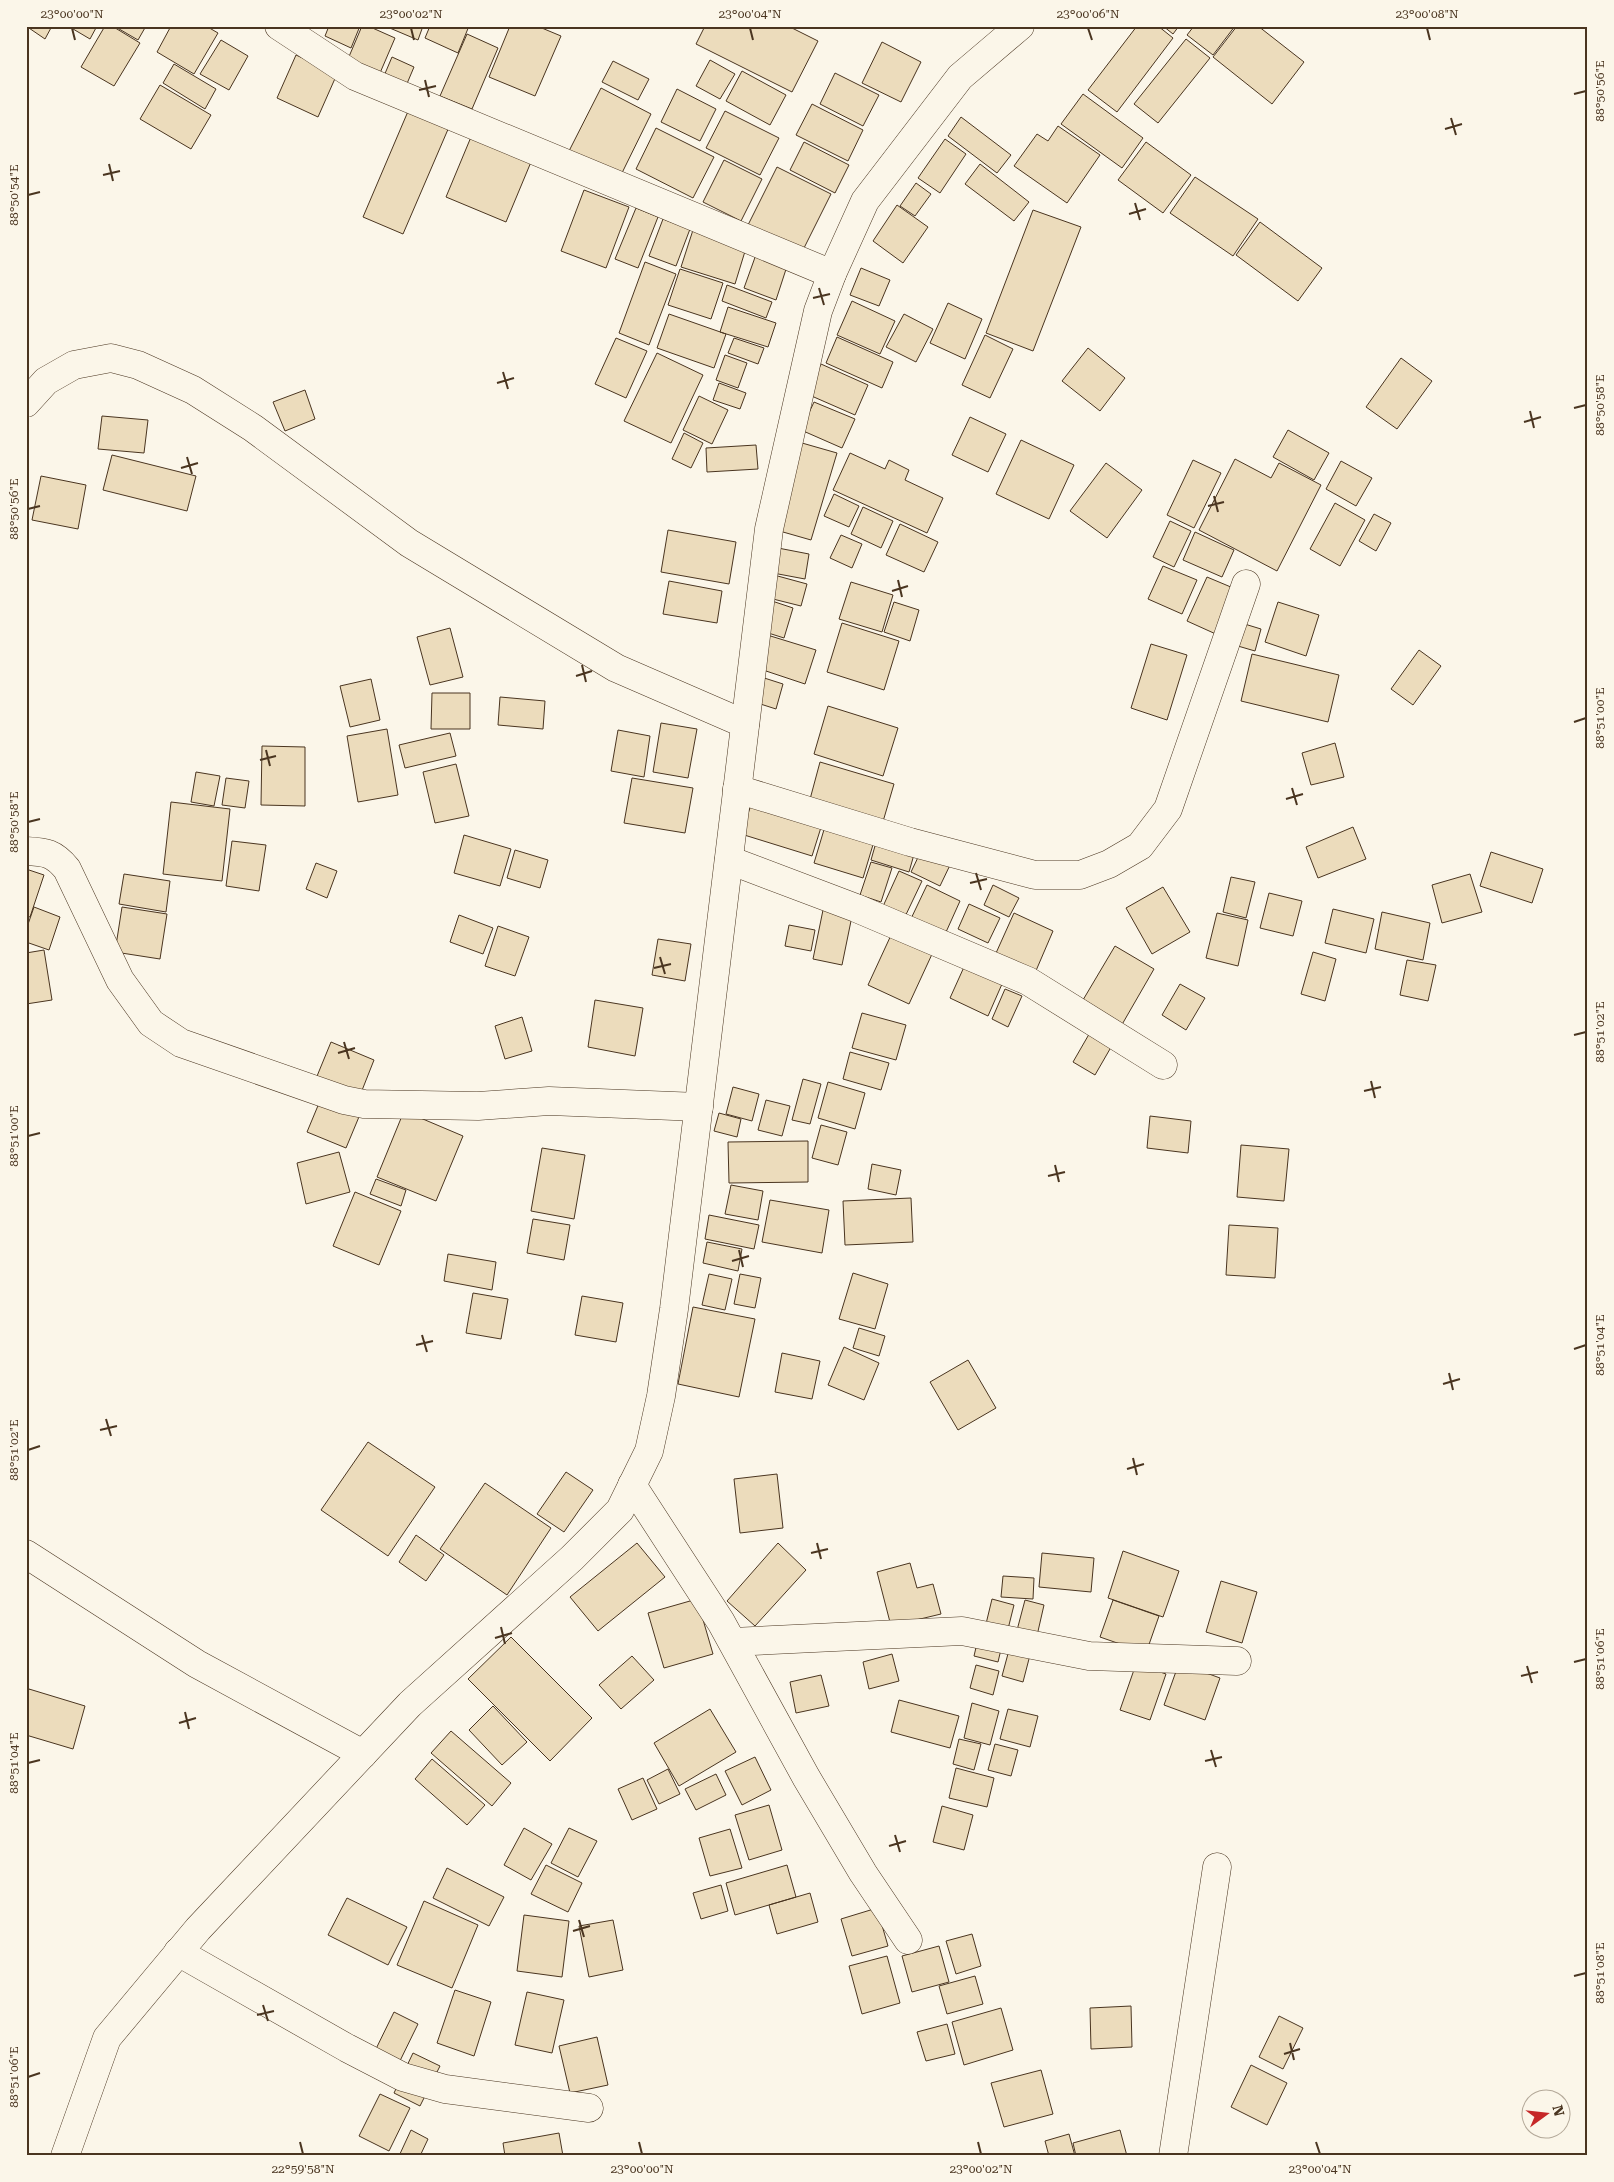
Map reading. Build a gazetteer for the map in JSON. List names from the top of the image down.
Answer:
{
  "north": "right",
  "coordinates": [
    "23°00'00\"N",
    "23°00'02\"N",
    "23°00'04\"N",
    "23°00'06\"N",
    "23°00'08\"N",
    "88°50'56\"E",
    "88°50'54\"E",
    "88°50'58\"E",
    "88°51'00\"E",
    "88°51'02\"E",
    "88°51'04\"E",
    "88°51'06\"E",
    "88°51'08\"E",
    "22°59'58\"N"
  ]
}
